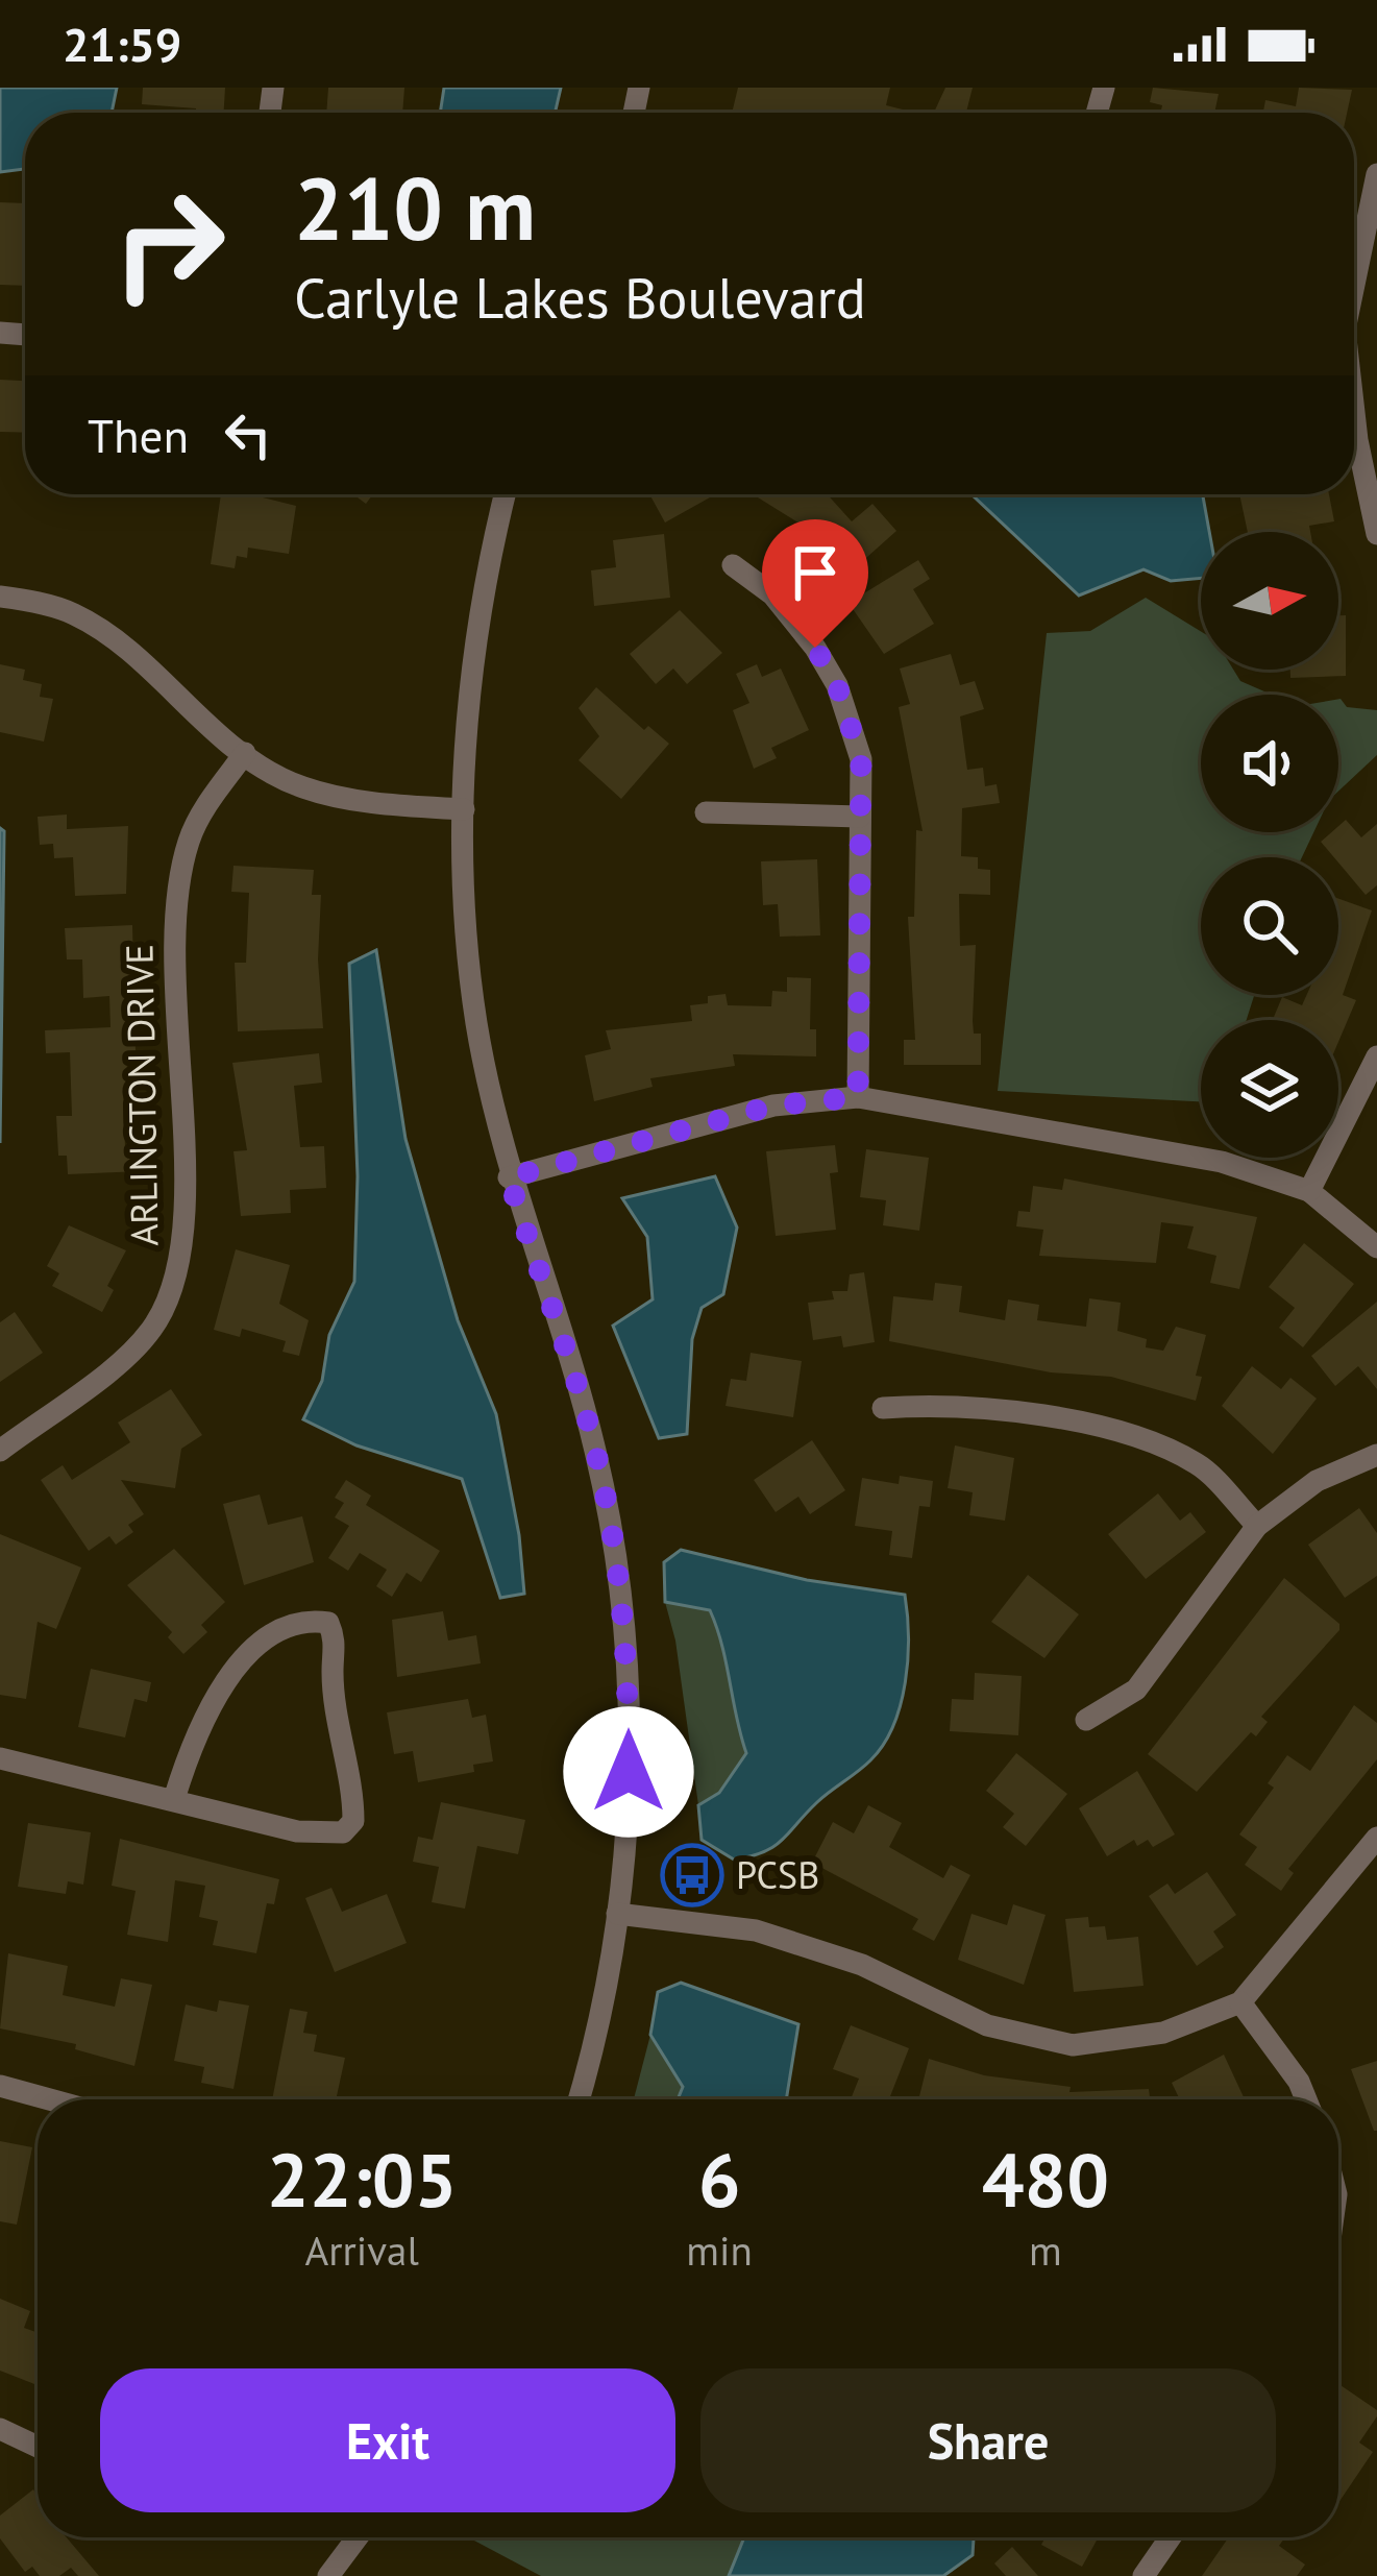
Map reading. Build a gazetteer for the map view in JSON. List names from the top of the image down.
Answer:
{
  "streets": {
    "street": ["ARLINGTON DRIVE"]
  },
  "places": {
    "bus stop": ["PCSB"]
  },
  "north": "right",
  "page": {
    "status": "21:59",
    "turn": ["210 m", "Carlyle Lakes Boulevard"],
    "then": "Then",
    "eta": [
      "22:05",
      "Arrival",
      "6",
      "min",
      "480",
      "m"
    ],
    "buttons": ["Exit", "Share"]
  }
}
